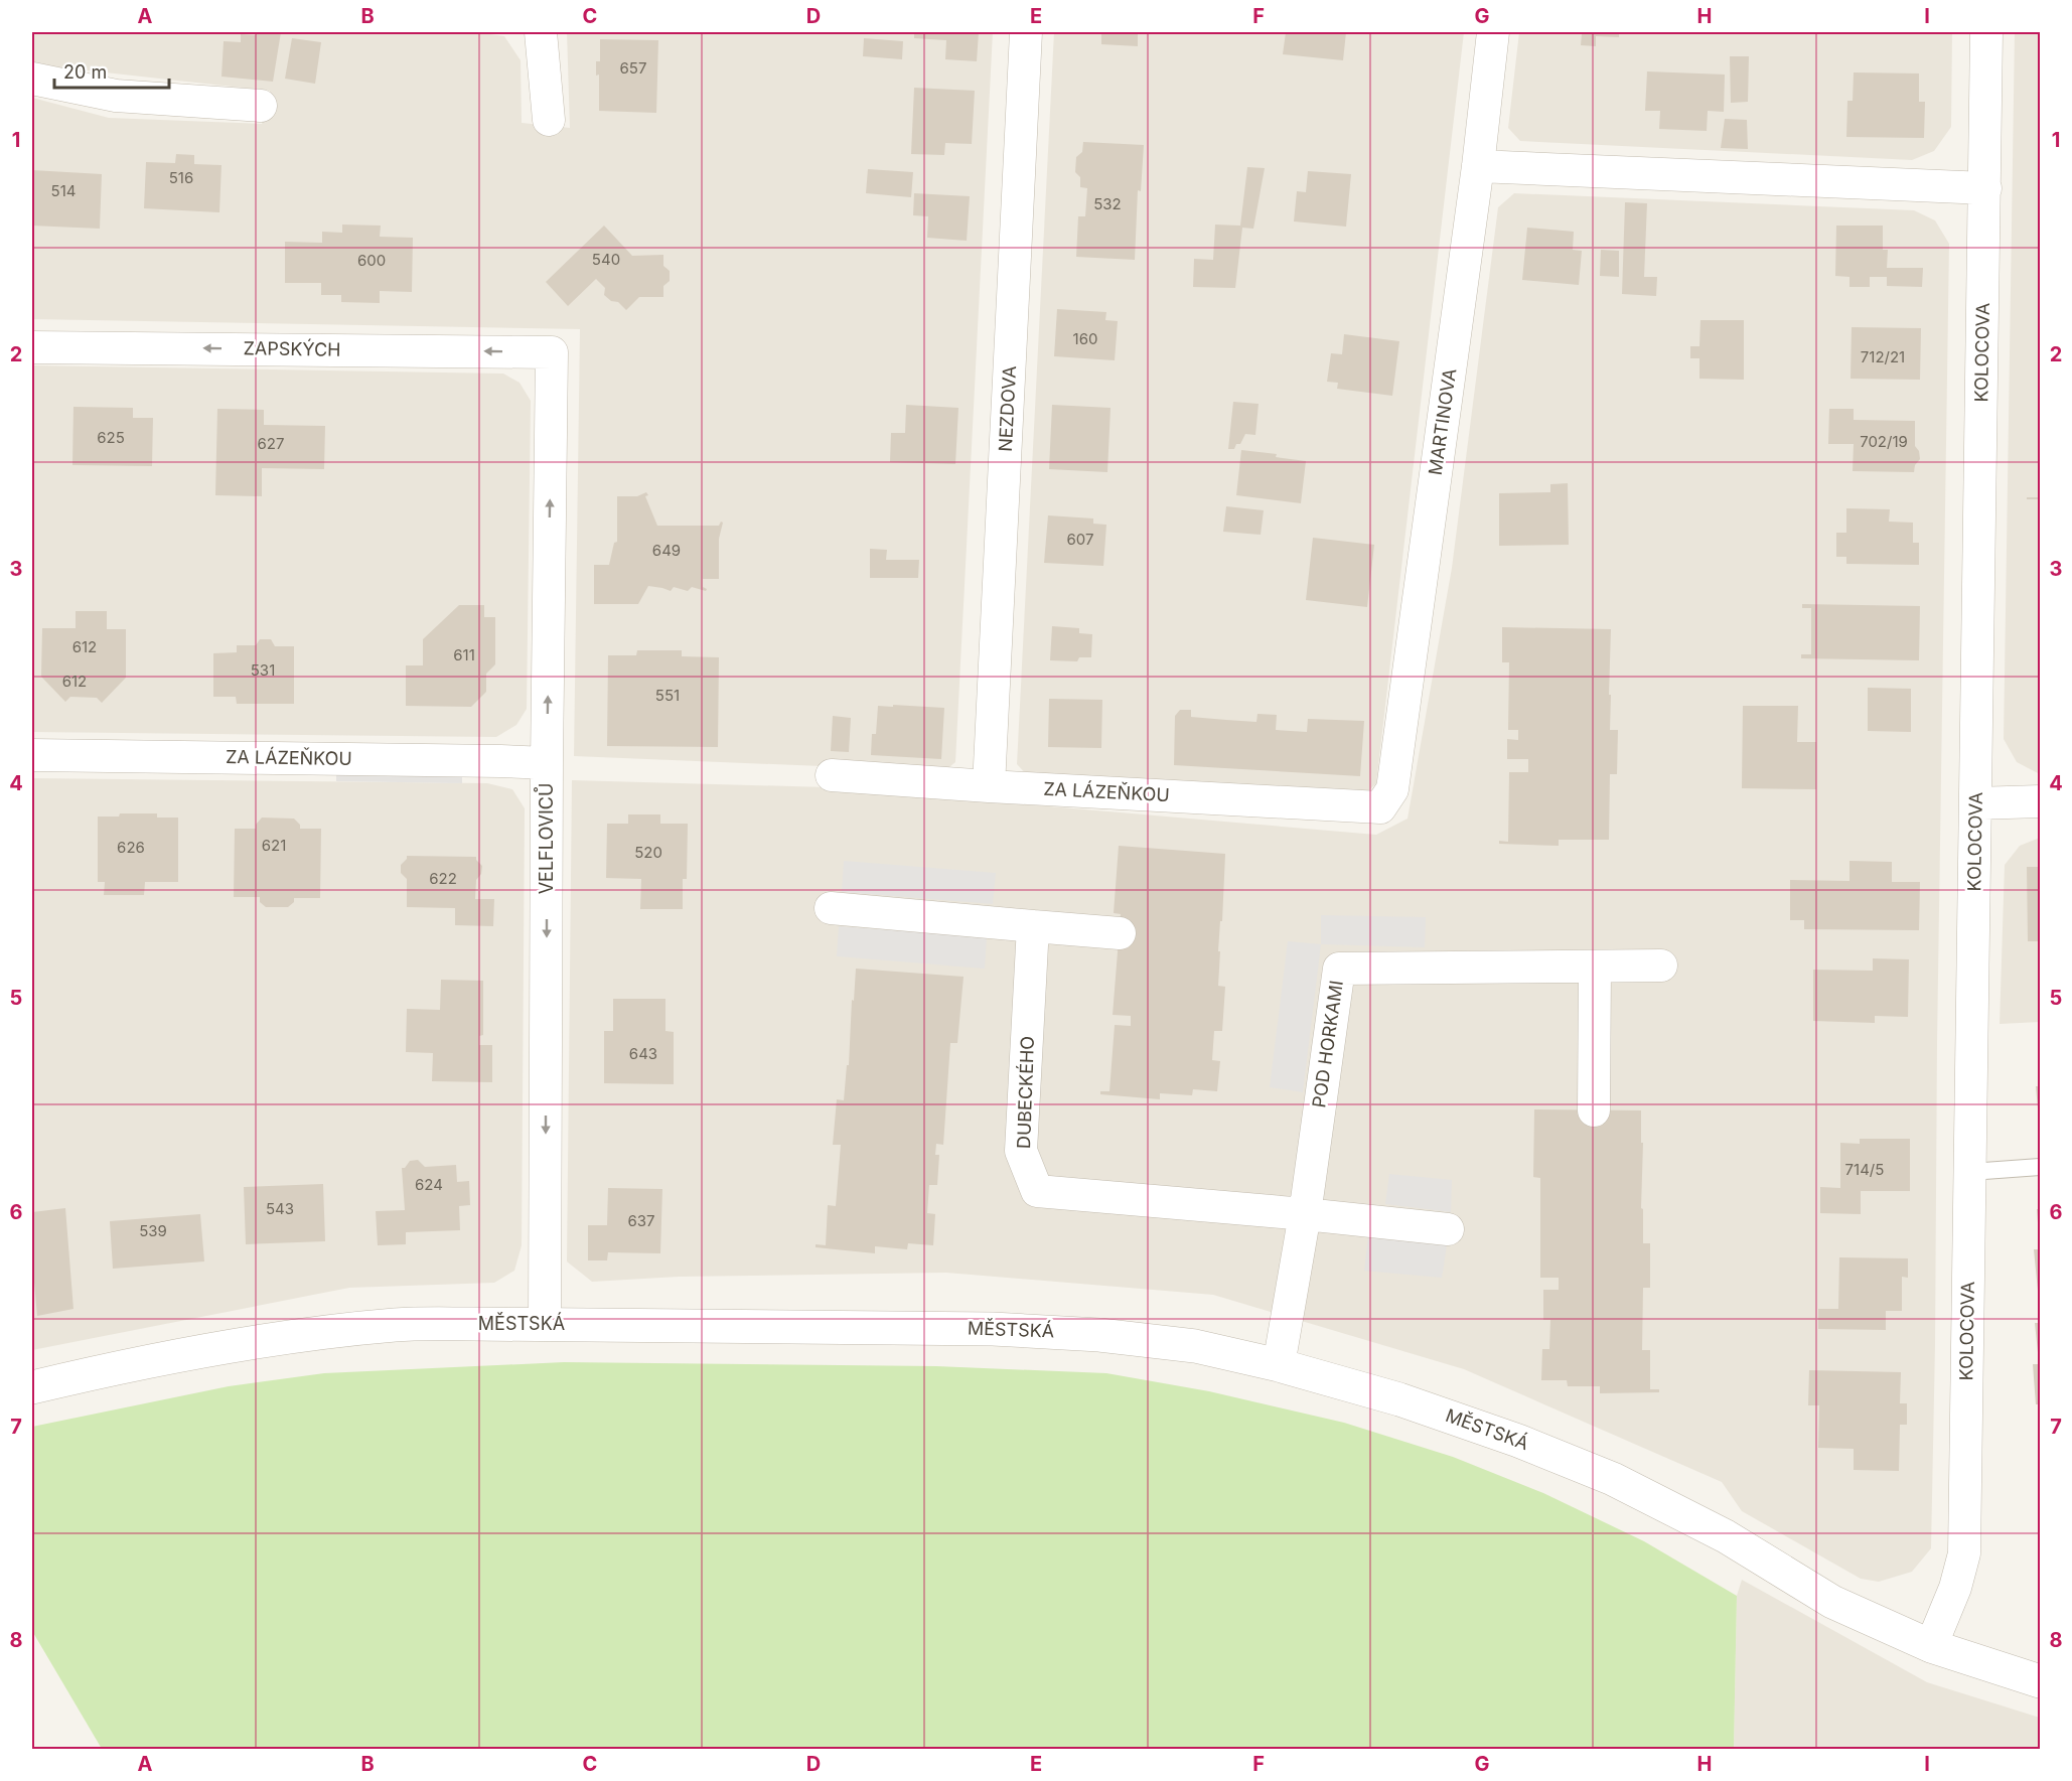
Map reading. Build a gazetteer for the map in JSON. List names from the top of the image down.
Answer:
{
  "streets": {
    "street": [
      "ZAPSKÝCH",
      "KOLOCOVA",
      "NEZDOVA",
      "MARTINOVA",
      "ZA LÁZEŇKOU",
      "VELFLOVICŮ",
      "POD HORKAMI",
      "DUBECKÉHO",
      "MĚSTSKÁ"
    ]
  },
  "crossings": [
    ["ZAPSKÝCH", "VELFLOVICŮ"],
    ["KOLOCOVA", "MĚSTSKÁ"],
    ["NEZDOVA", "ZA LÁZEŇKOU"],
    ["MARTINOVA", "ZA LÁZEŇKOU"],
    ["ZA LÁZEŇKOU", "VELFLOVICŮ"],
    ["VELFLOVICŮ", "MĚSTSKÁ"],
    ["POD HORKAMI", "DUBECKÉHO"],
    ["POD HORKAMI", "MĚSTSKÁ"]
  ],
  "house_numbers": [
    "657",
    "516",
    "514",
    "532",
    "540",
    "600",
    "160",
    "712/21",
    "625",
    "702/19",
    "627",
    "607",
    "649",
    "612",
    "611",
    "531",
    "612",
    "551",
    "621",
    "626",
    "520",
    "622",
    "643",
    "714/5",
    "624",
    "543",
    "637",
    "539"
  ],
  "scale_bar": "20 m",
  "grid": {
    "columns": [
      "A",
      "B",
      "C",
      "D",
      "E",
      "F",
      "G",
      "H",
      "I"
    ],
    "rows": [
      "1",
      "2",
      "3",
      "4",
      "5",
      "6",
      "7",
      "8"
    ]
  }
}
